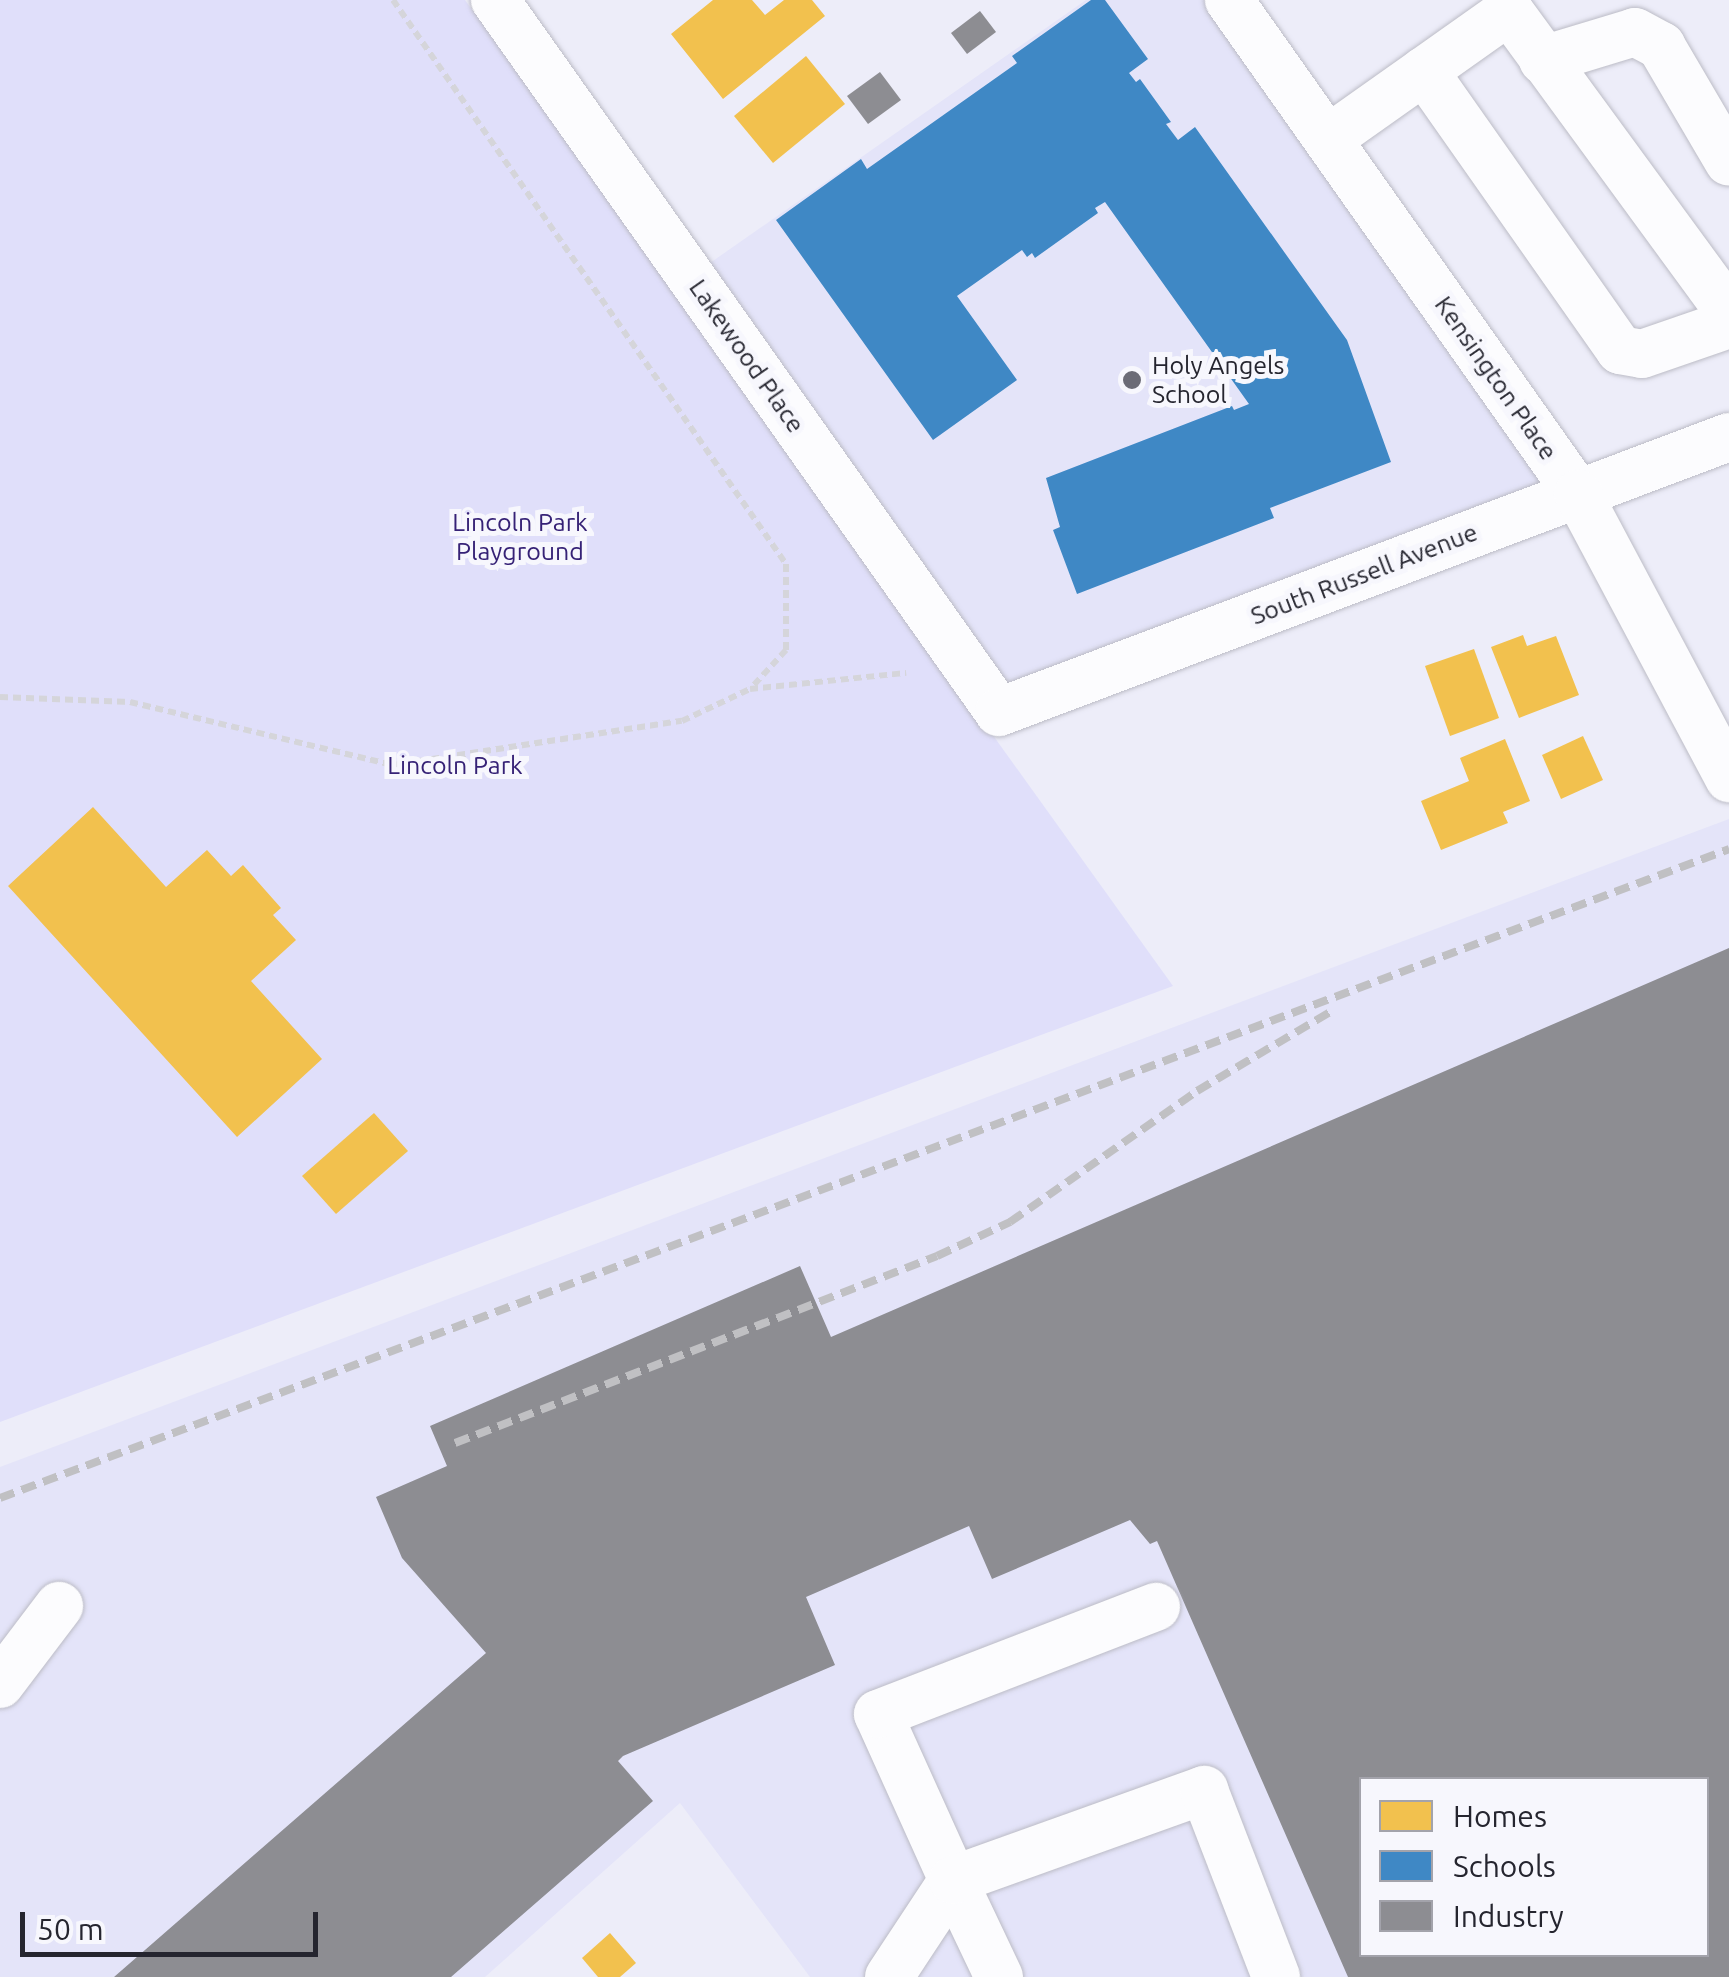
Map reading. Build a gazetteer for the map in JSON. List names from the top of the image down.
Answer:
{
  "streets": {
    "street": ["Lakewood Place", "Kensington Place", "South Russell Avenue"]
  },
  "crossings": [
    ["Lakewood Place", "South Russell Avenue"],
    ["Kensington Place", "South Russell Avenue"]
  ],
  "parks": ["Lincoln Park Playground", "Lincoln Park"],
  "places": ["Holy Angels School"],
  "legend": ["Homes", "Schools", "Industry"],
  "scale_bar": "50 m"
}
